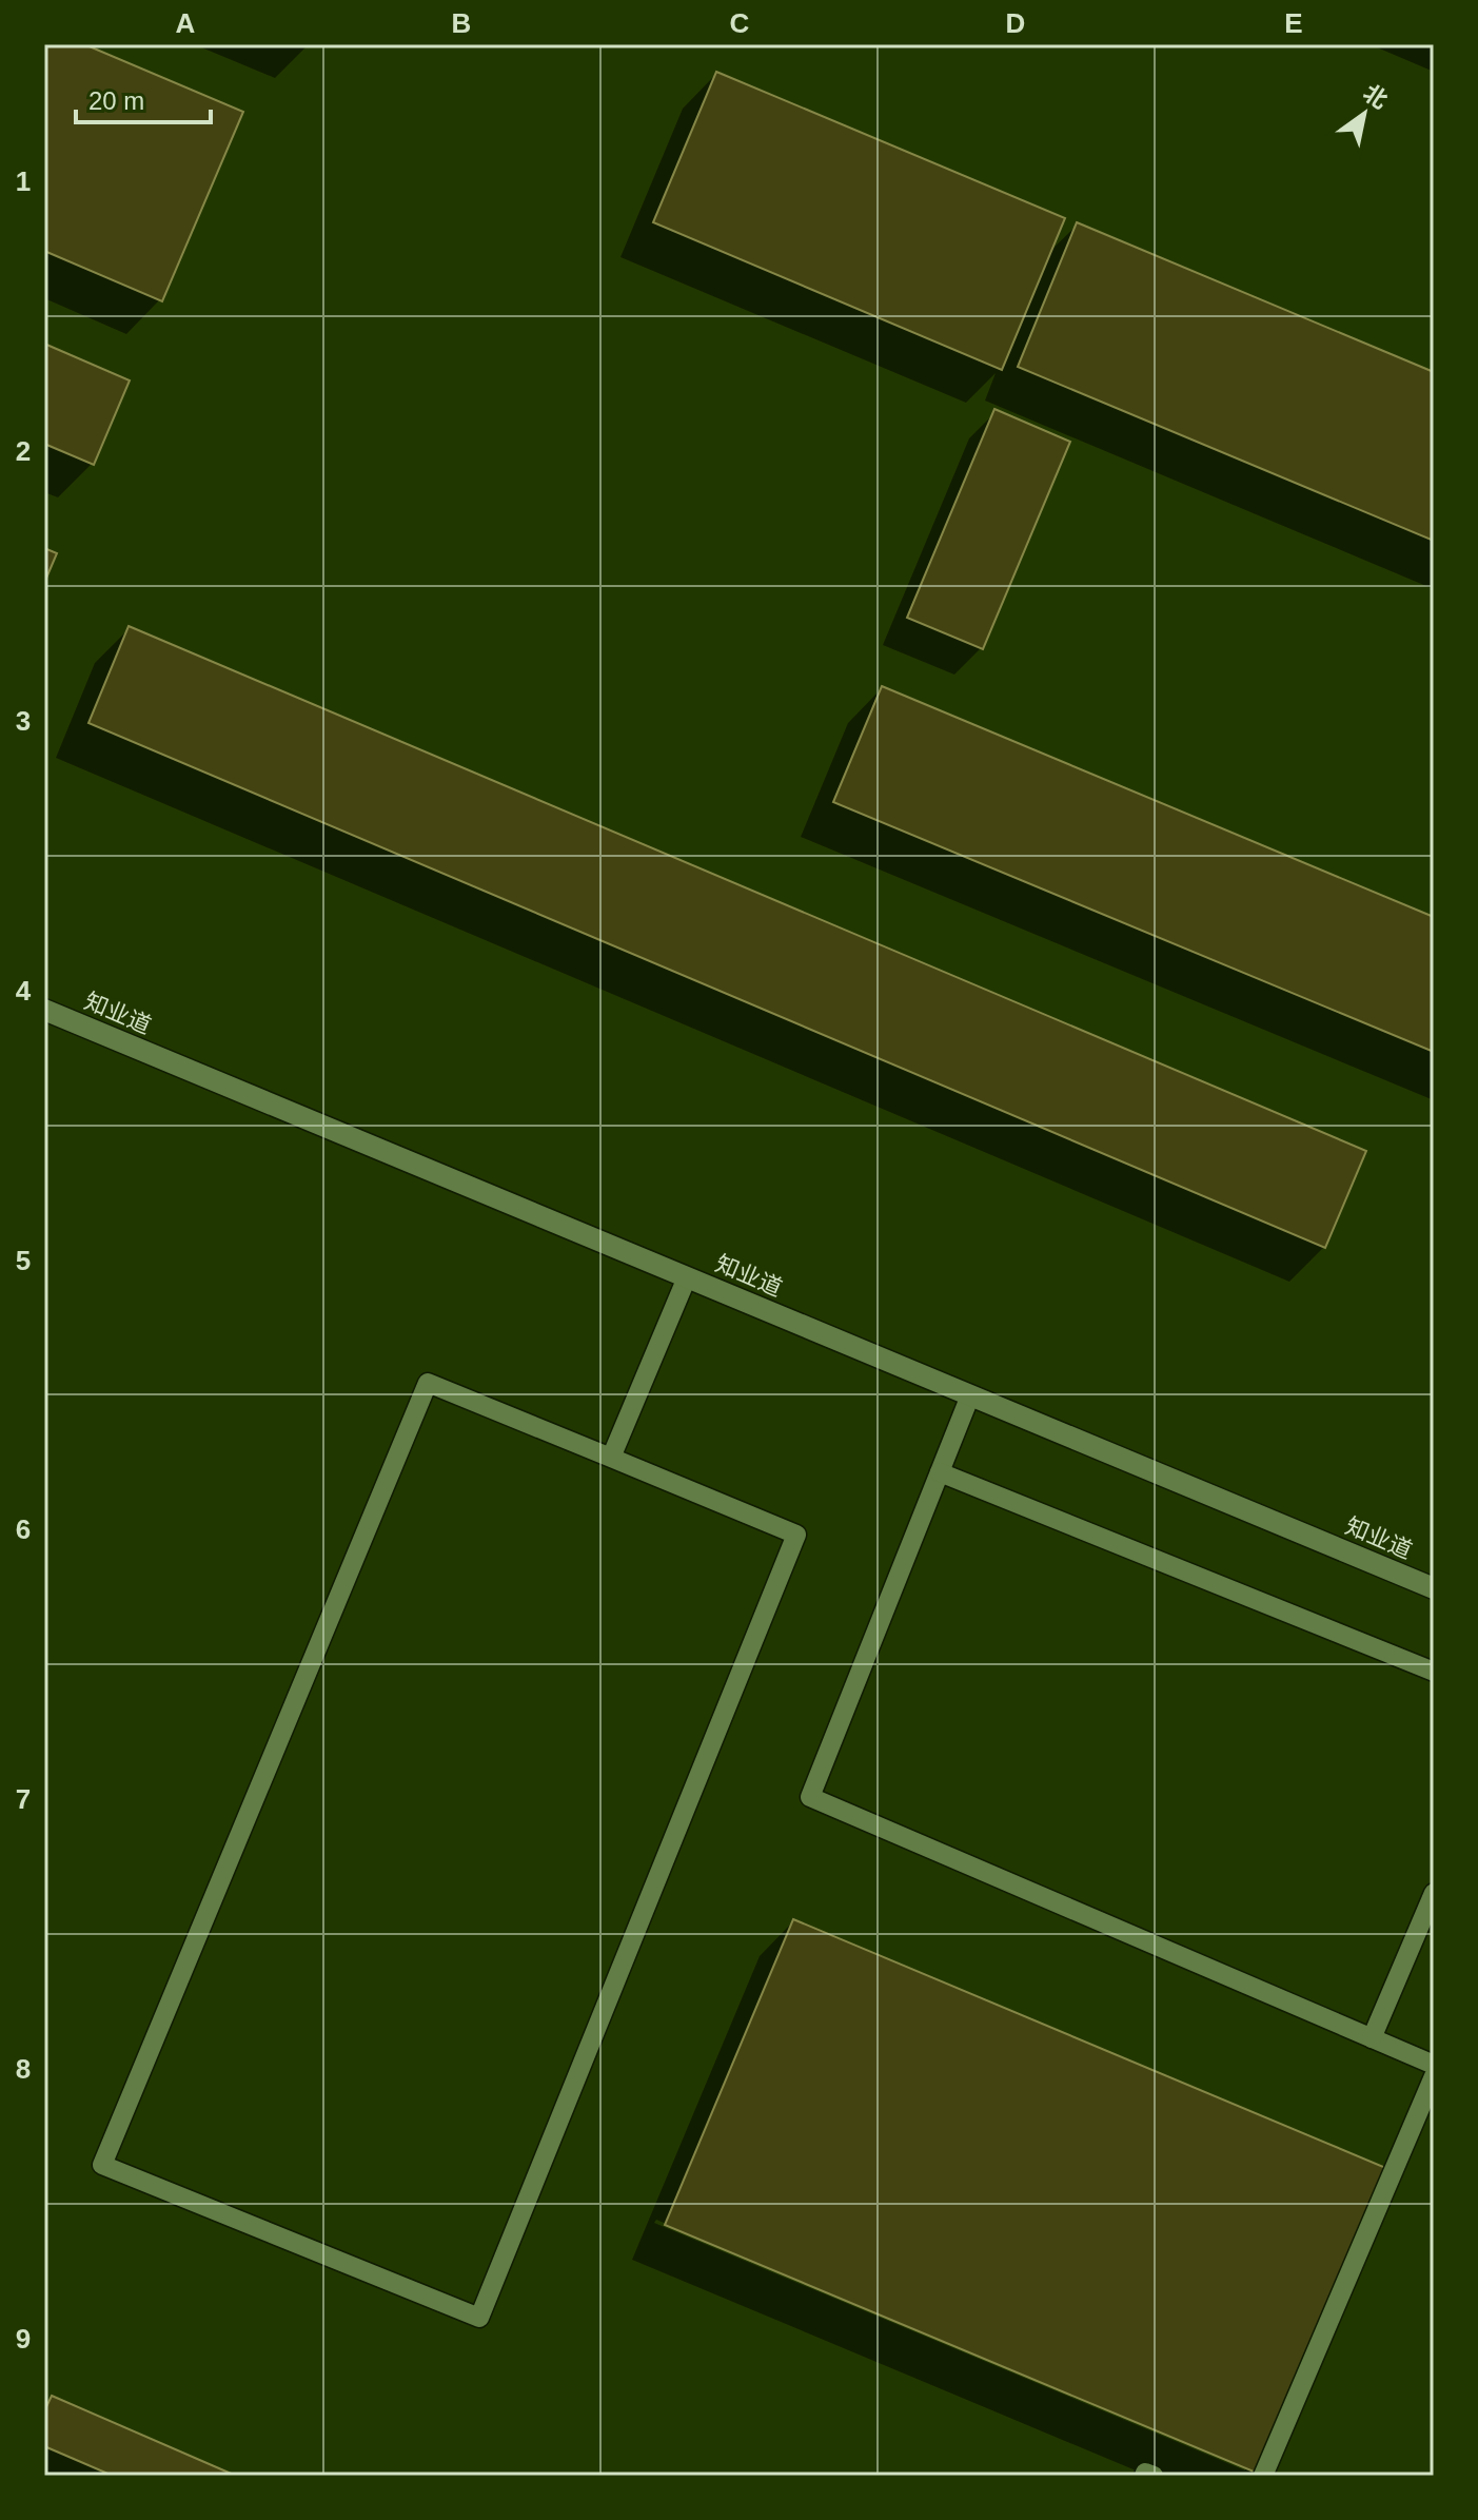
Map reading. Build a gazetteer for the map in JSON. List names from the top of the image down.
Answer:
{
  "streets": {
    "street": ["知业道"]
  },
  "scale_bar": "20 m",
  "north": "top right",
  "grid": {
    "columns": [
      "A",
      "B",
      "C",
      "D",
      "E"
    ],
    "rows": [
      "1",
      "2",
      "3",
      "4",
      "5",
      "6",
      "7",
      "8",
      "9"
    ]
  }
}
